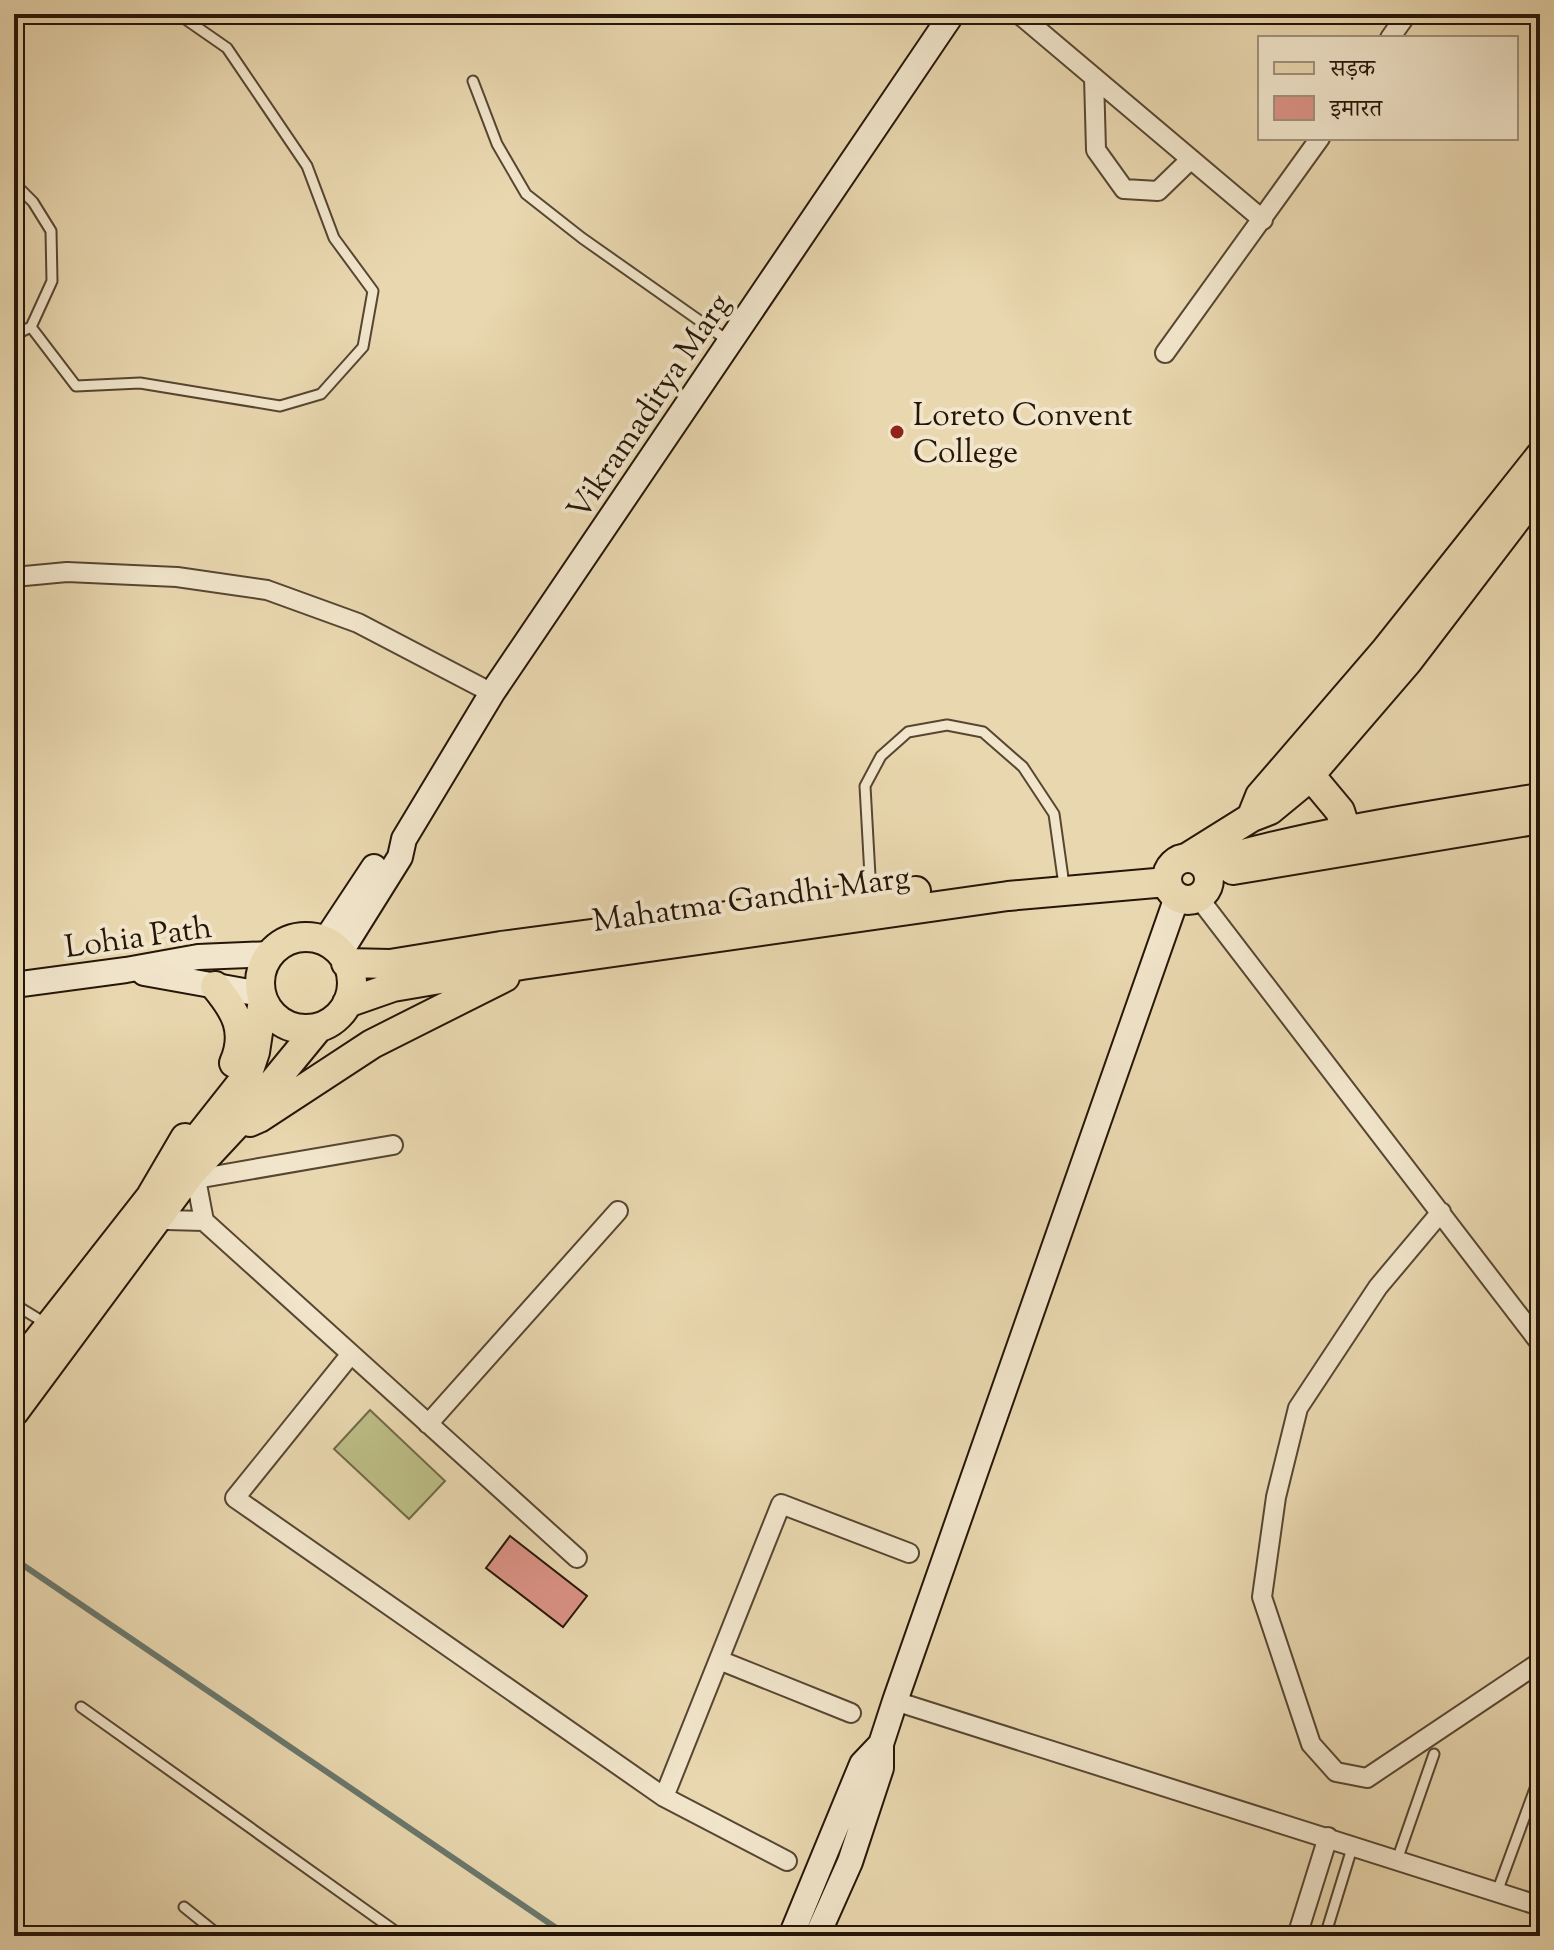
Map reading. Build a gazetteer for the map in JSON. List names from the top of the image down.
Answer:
{
  "streets": {
    "main road": ["Vikramaditya Marg", "Mahatma Gandhi Marg", "Lohia Path"]
  },
  "crossings": [
    ["Vikramaditya Marg", "Mahatma Gandhi Marg"],
    ["Vikramaditya Marg", "Lohia Path"],
    ["Mahatma Gandhi Marg", "Lohia Path"]
  ],
  "places": ["Loreto Convent College"],
  "legend": ["सड़क", "इमारत"]
}
